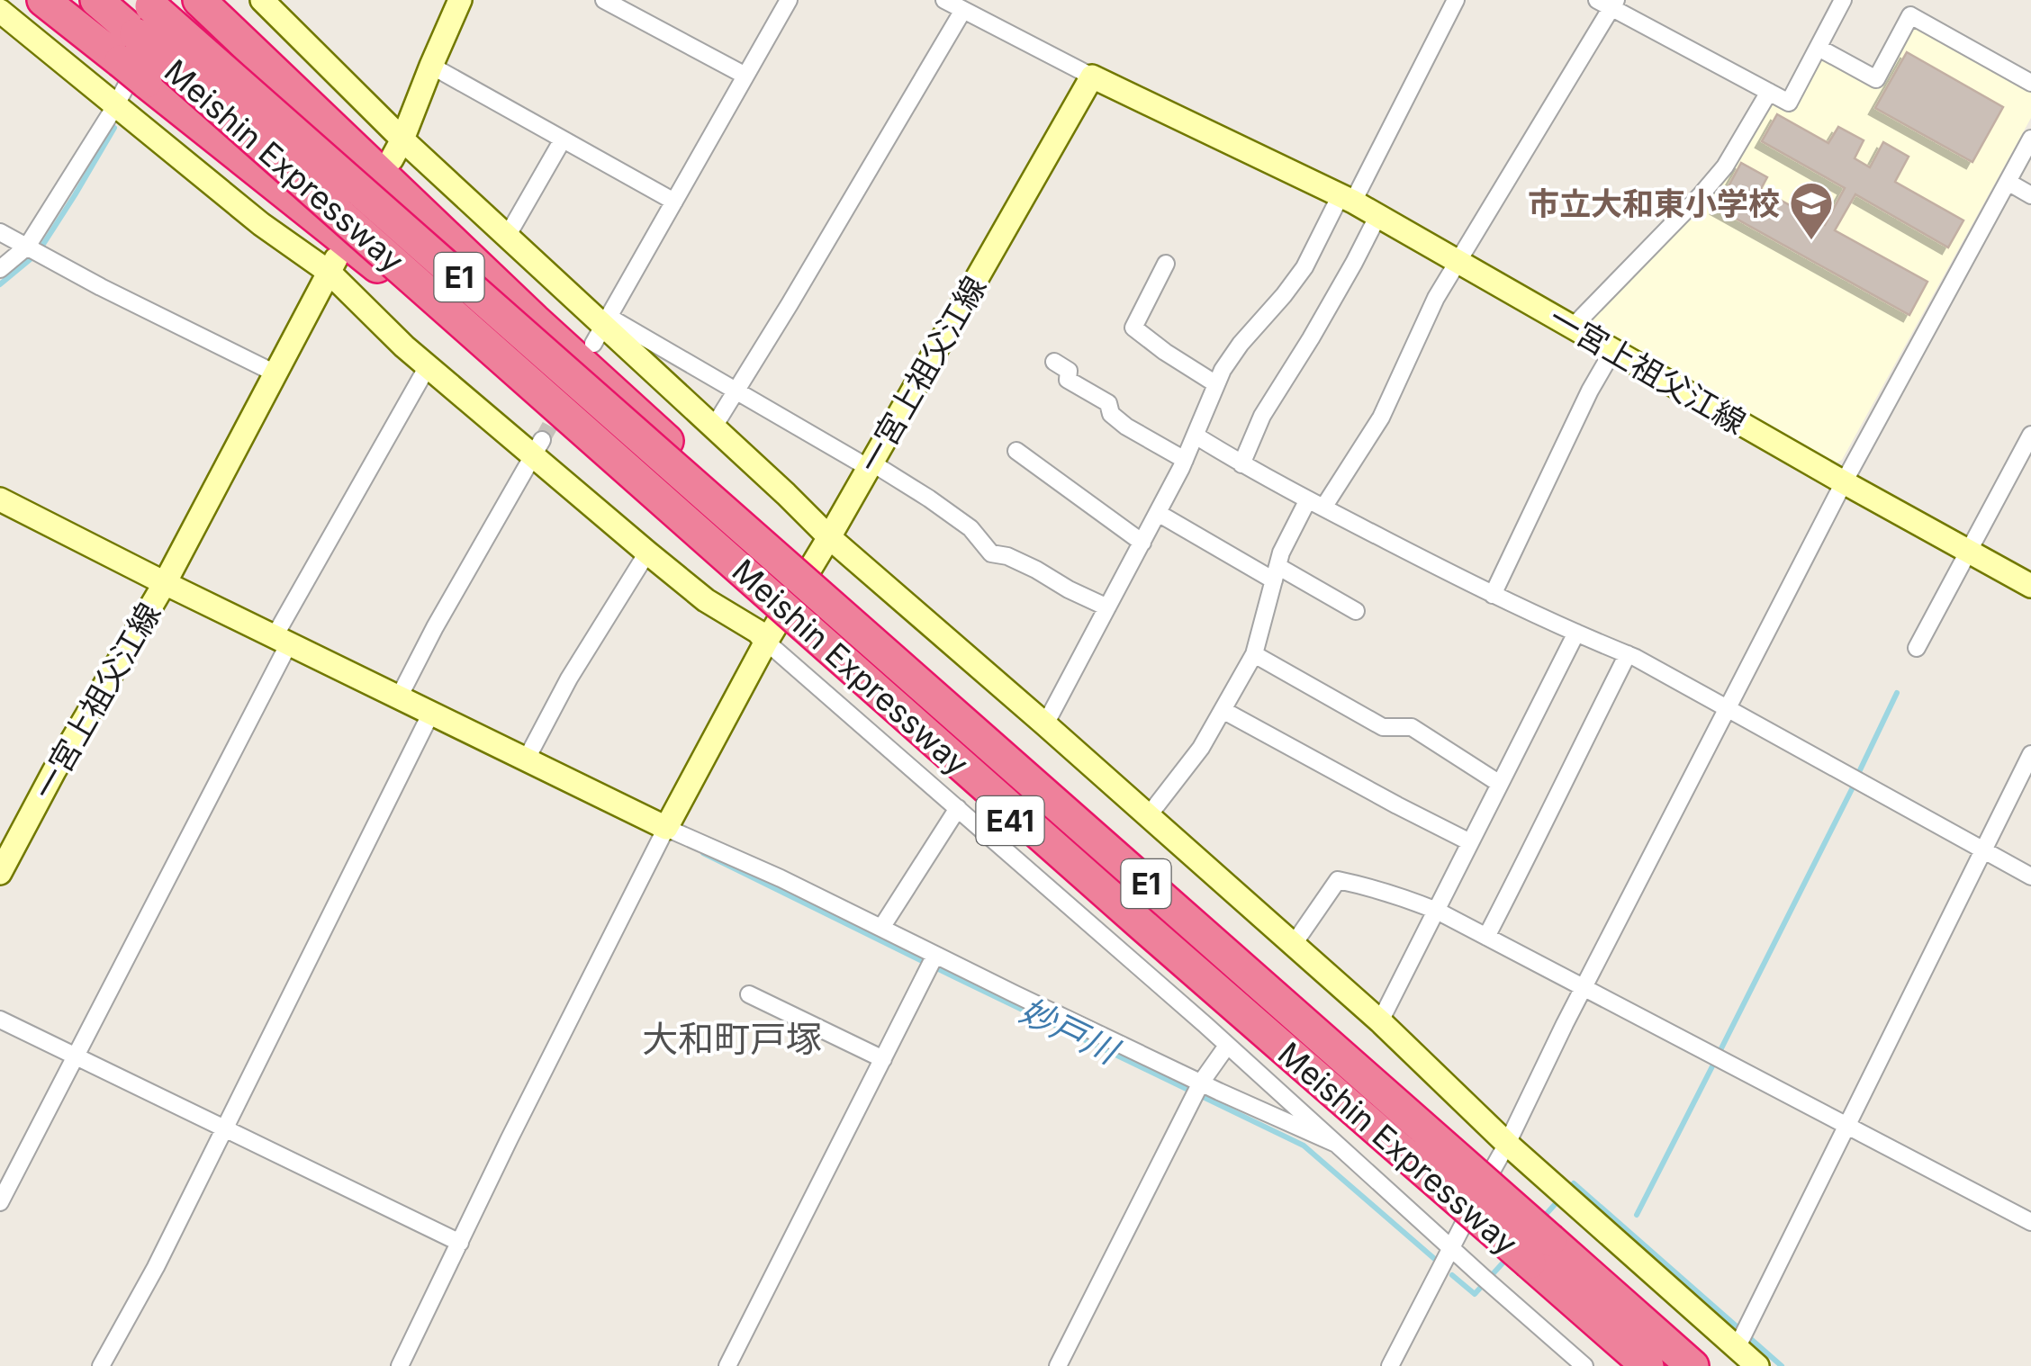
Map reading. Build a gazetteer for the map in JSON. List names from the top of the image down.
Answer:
{
  "streets": {
    "highway": ["Meishin Expressway", "E1", "E41"],
    "street": ["一宮上祖父江線"]
  },
  "crossings": [
    ["Meishin Expressway", "E41"]
  ],
  "districts": ["大和町戸塚"],
  "water": ["妙戸川"],
  "places": {
    "school or university": ["市立大和東小学校"]
  }
}
